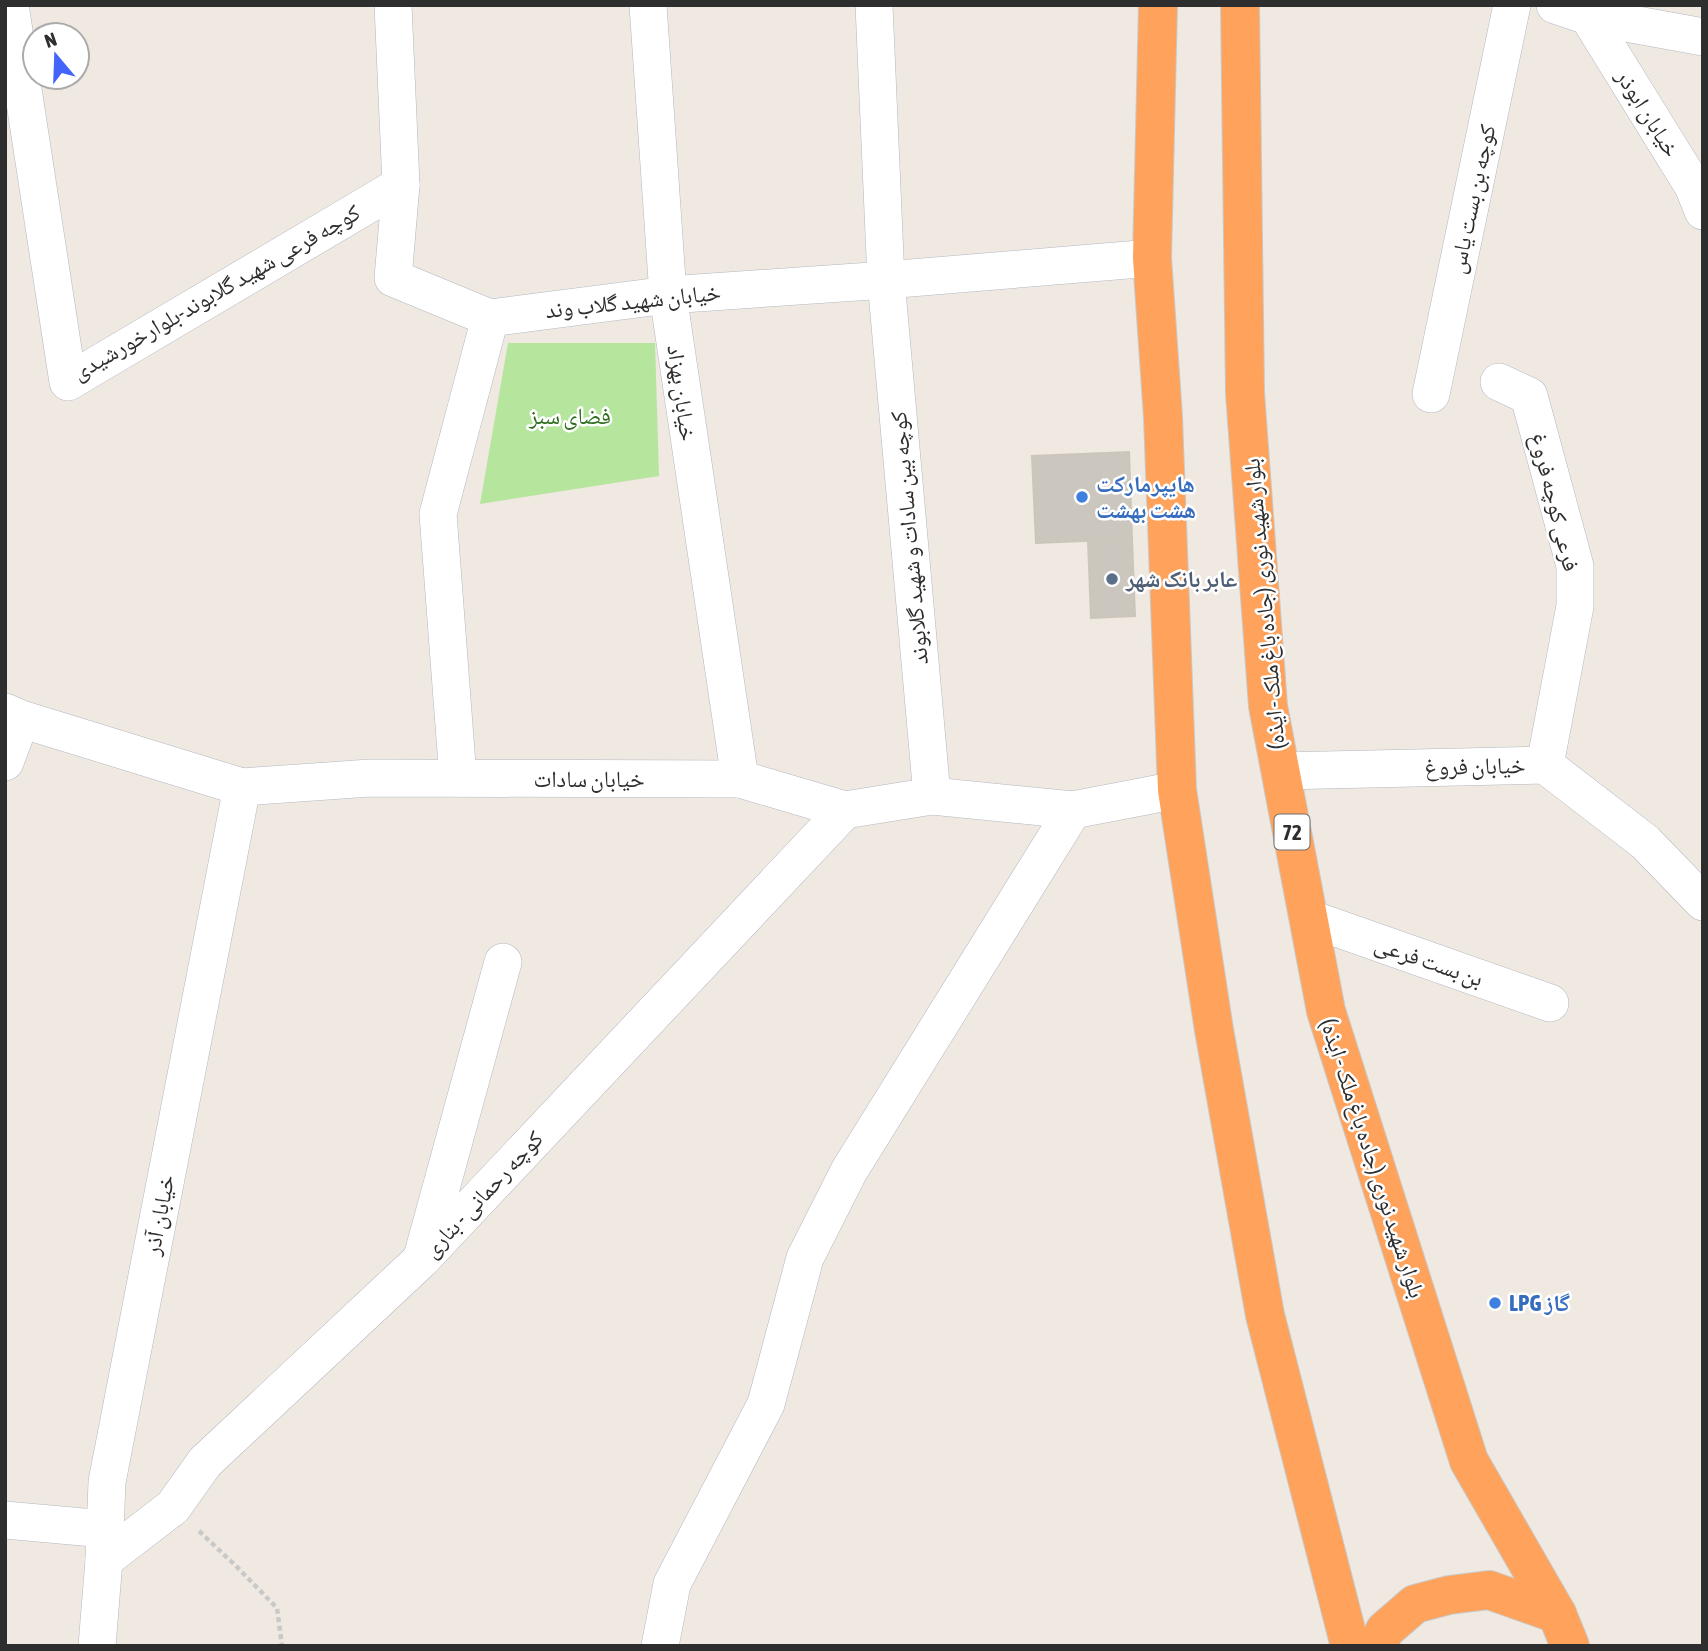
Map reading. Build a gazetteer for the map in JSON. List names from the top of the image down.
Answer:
{
  "streets": {
    "highway": ["بلوار شهید نوری (جاده باغ ملک - ایذه)", "72"],
    "street": [
      "خیابان ابوذر",
      "کوچه بن بست یاس",
      "کوچه فرعی شهید گلابوند-بلوارخورشیدی",
      "خیابان شهید گلاب وند",
      "خیابان بهزاد",
      "فرعی کوچه فروغ",
      "کوچه بین سادات و شهید گلابوند",
      "خیابان فروغ",
      "خیابان سادات",
      "بن بست فرعی",
      "کوچه رحمانی - بناری",
      "خیابان آذر"
    ]
  },
  "crossings": [
    ["کوچه فرعی شهید گلابوند-بلوارخورشیدی", "خیابان شهید گلاب وند"],
    ["خیابان شهید گلاب وند", "خیابان بهزاد"],
    ["خیابان شهید گلاب وند", "کوچه بین سادات و شهید گلابوند"],
    ["خیابان بهزاد", "خیابان سادات"],
    ["فرعی کوچه فروغ", "خیابان فروغ"],
    ["کوچه بین سادات و شهید گلابوند", "خیابان سادات"],
    ["بلوار شهید نوری (جاده باغ ملک - ایذه)", "خیابان فروغ"],
    ["بلوار شهید نوری (جاده باغ ملک - ایذه)", "بن بست فرعی"],
    ["خیابان سادات", "کوچه رحمانی - بناری"],
    ["خیابان سادات", "خیابان آذر"],
    ["کوچه رحمانی - بناری", "خیابان آذر"]
  ],
  "parks": ["فضای سبز"],
  "places": ["هایپرمارکت هشت بهشت", "عابر بانک شهر", "LPG گاز"],
  "north": "top"
}
